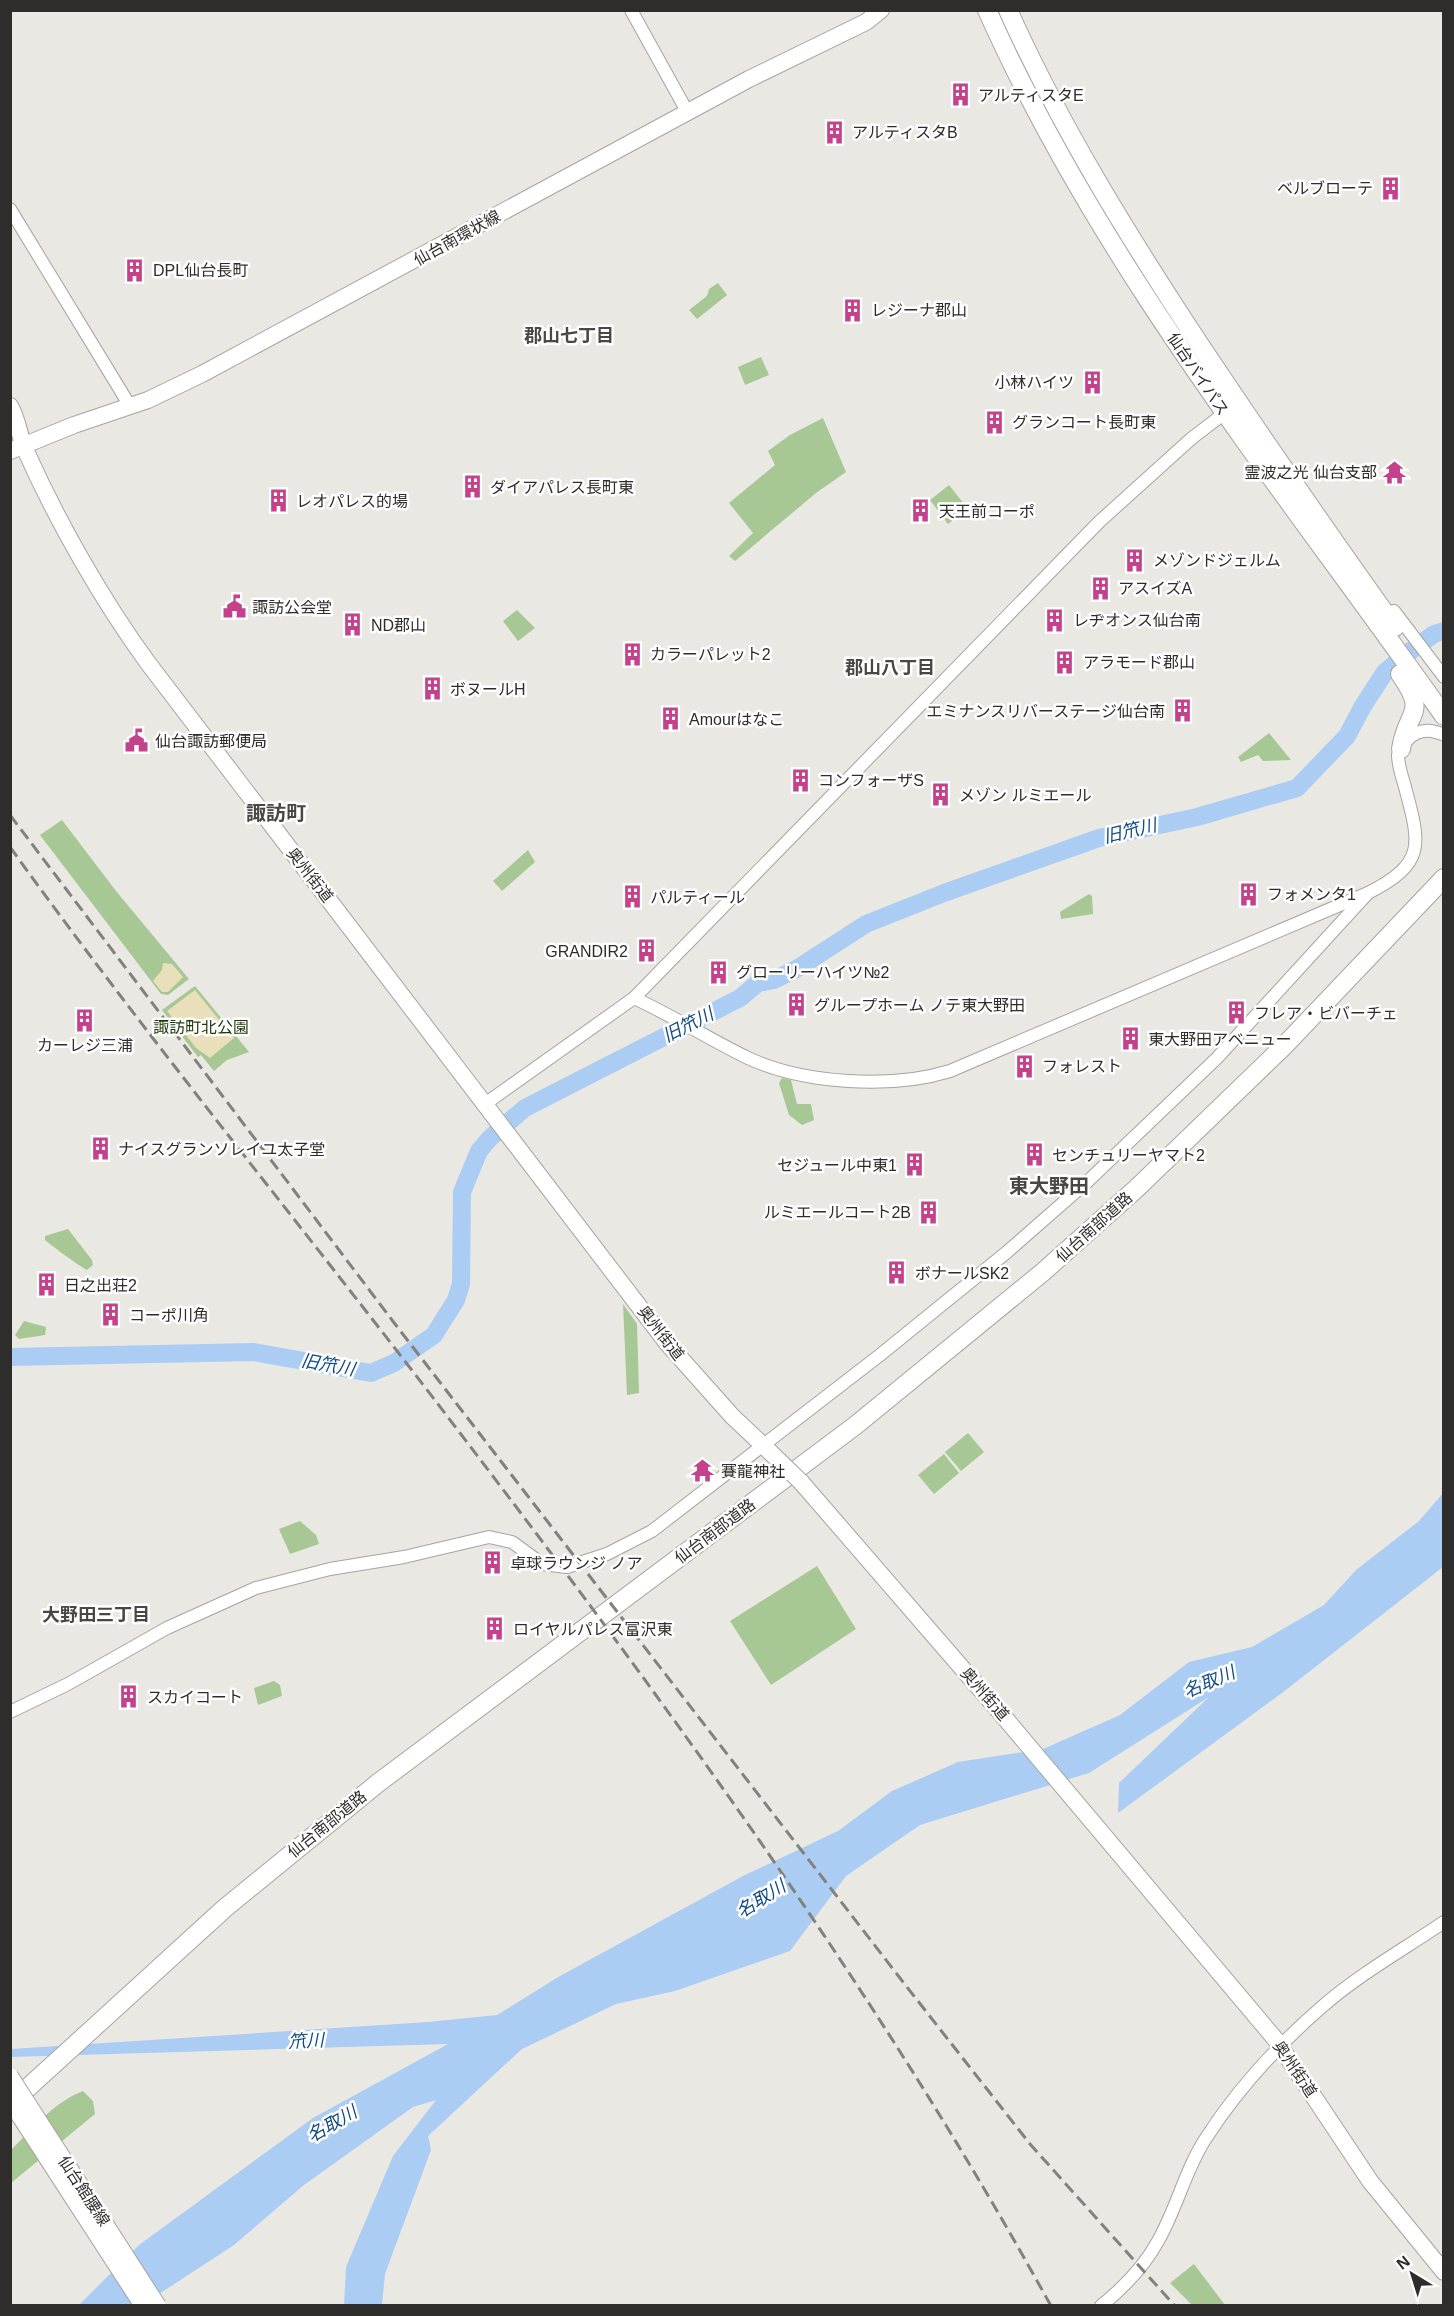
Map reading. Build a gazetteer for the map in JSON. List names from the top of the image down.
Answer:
{
  "streets": {
    "highway": ["仙台バイパス", "仙台南部道路"],
    "main road": ["仙台南環状線", "奥州街道", "仙台館腰線"]
  },
  "crossings": [
    ["仙台南環状線", "奥州街道"],
    ["仙台南部道路", "仙台館腰線"]
  ],
  "districts": [
    "郡山七丁目",
    "郡山八丁目",
    "諏訪町",
    "東大野田",
    "大野田三丁目"
  ],
  "water": ["旧笊川", "名取川", "笊川"],
  "parks": ["諏訪町北公園"],
  "places": {
    "building": [
      "アルティスタE",
      "アルティスタB",
      "ベルブローテ",
      "DPL仙台長町",
      "レジーナ郡山",
      "小林ハイツ",
      "グランコート長町東",
      "ダイアパレス長町東",
      "レオパレス的場",
      "天王前コーポ",
      "メゾンドジェルム",
      "アスイズA",
      "レヂオンス仙台南",
      "ND郡山",
      "カラーパレット2",
      "アラモード郡山",
      "ボヌールH",
      "エミナンスリバーステージ仙台南",
      "Amourはなこ",
      "コンフォーザS",
      "メゾン ルミエール",
      "フォメンタ1",
      "パルティール",
      "GRANDIR2",
      "グローリーハイツ№2",
      "グループホーム ノテ東大野田",
      "フレア・ビバーチェ",
      "カーレジ三浦",
      "東大野田アベニュー",
      "フォレスト",
      "ナイスグランソレイユ太子堂",
      "センチュリーヤマト2",
      "セジュール中東1",
      "ルミエールコート2B",
      "ボナールSK2",
      "日之出荘2",
      "コーポ川角",
      "卓球ラウンジ ノア",
      "ロイヤルパレス富沢東",
      "スカイコート"
    ],
    "temple": ["霊波之光 仙台支部", "賽龍神社"],
    "public building": ["諏訪公会堂", "仙台諏訪郵便局"]
  },
  "north": "top left"
}
